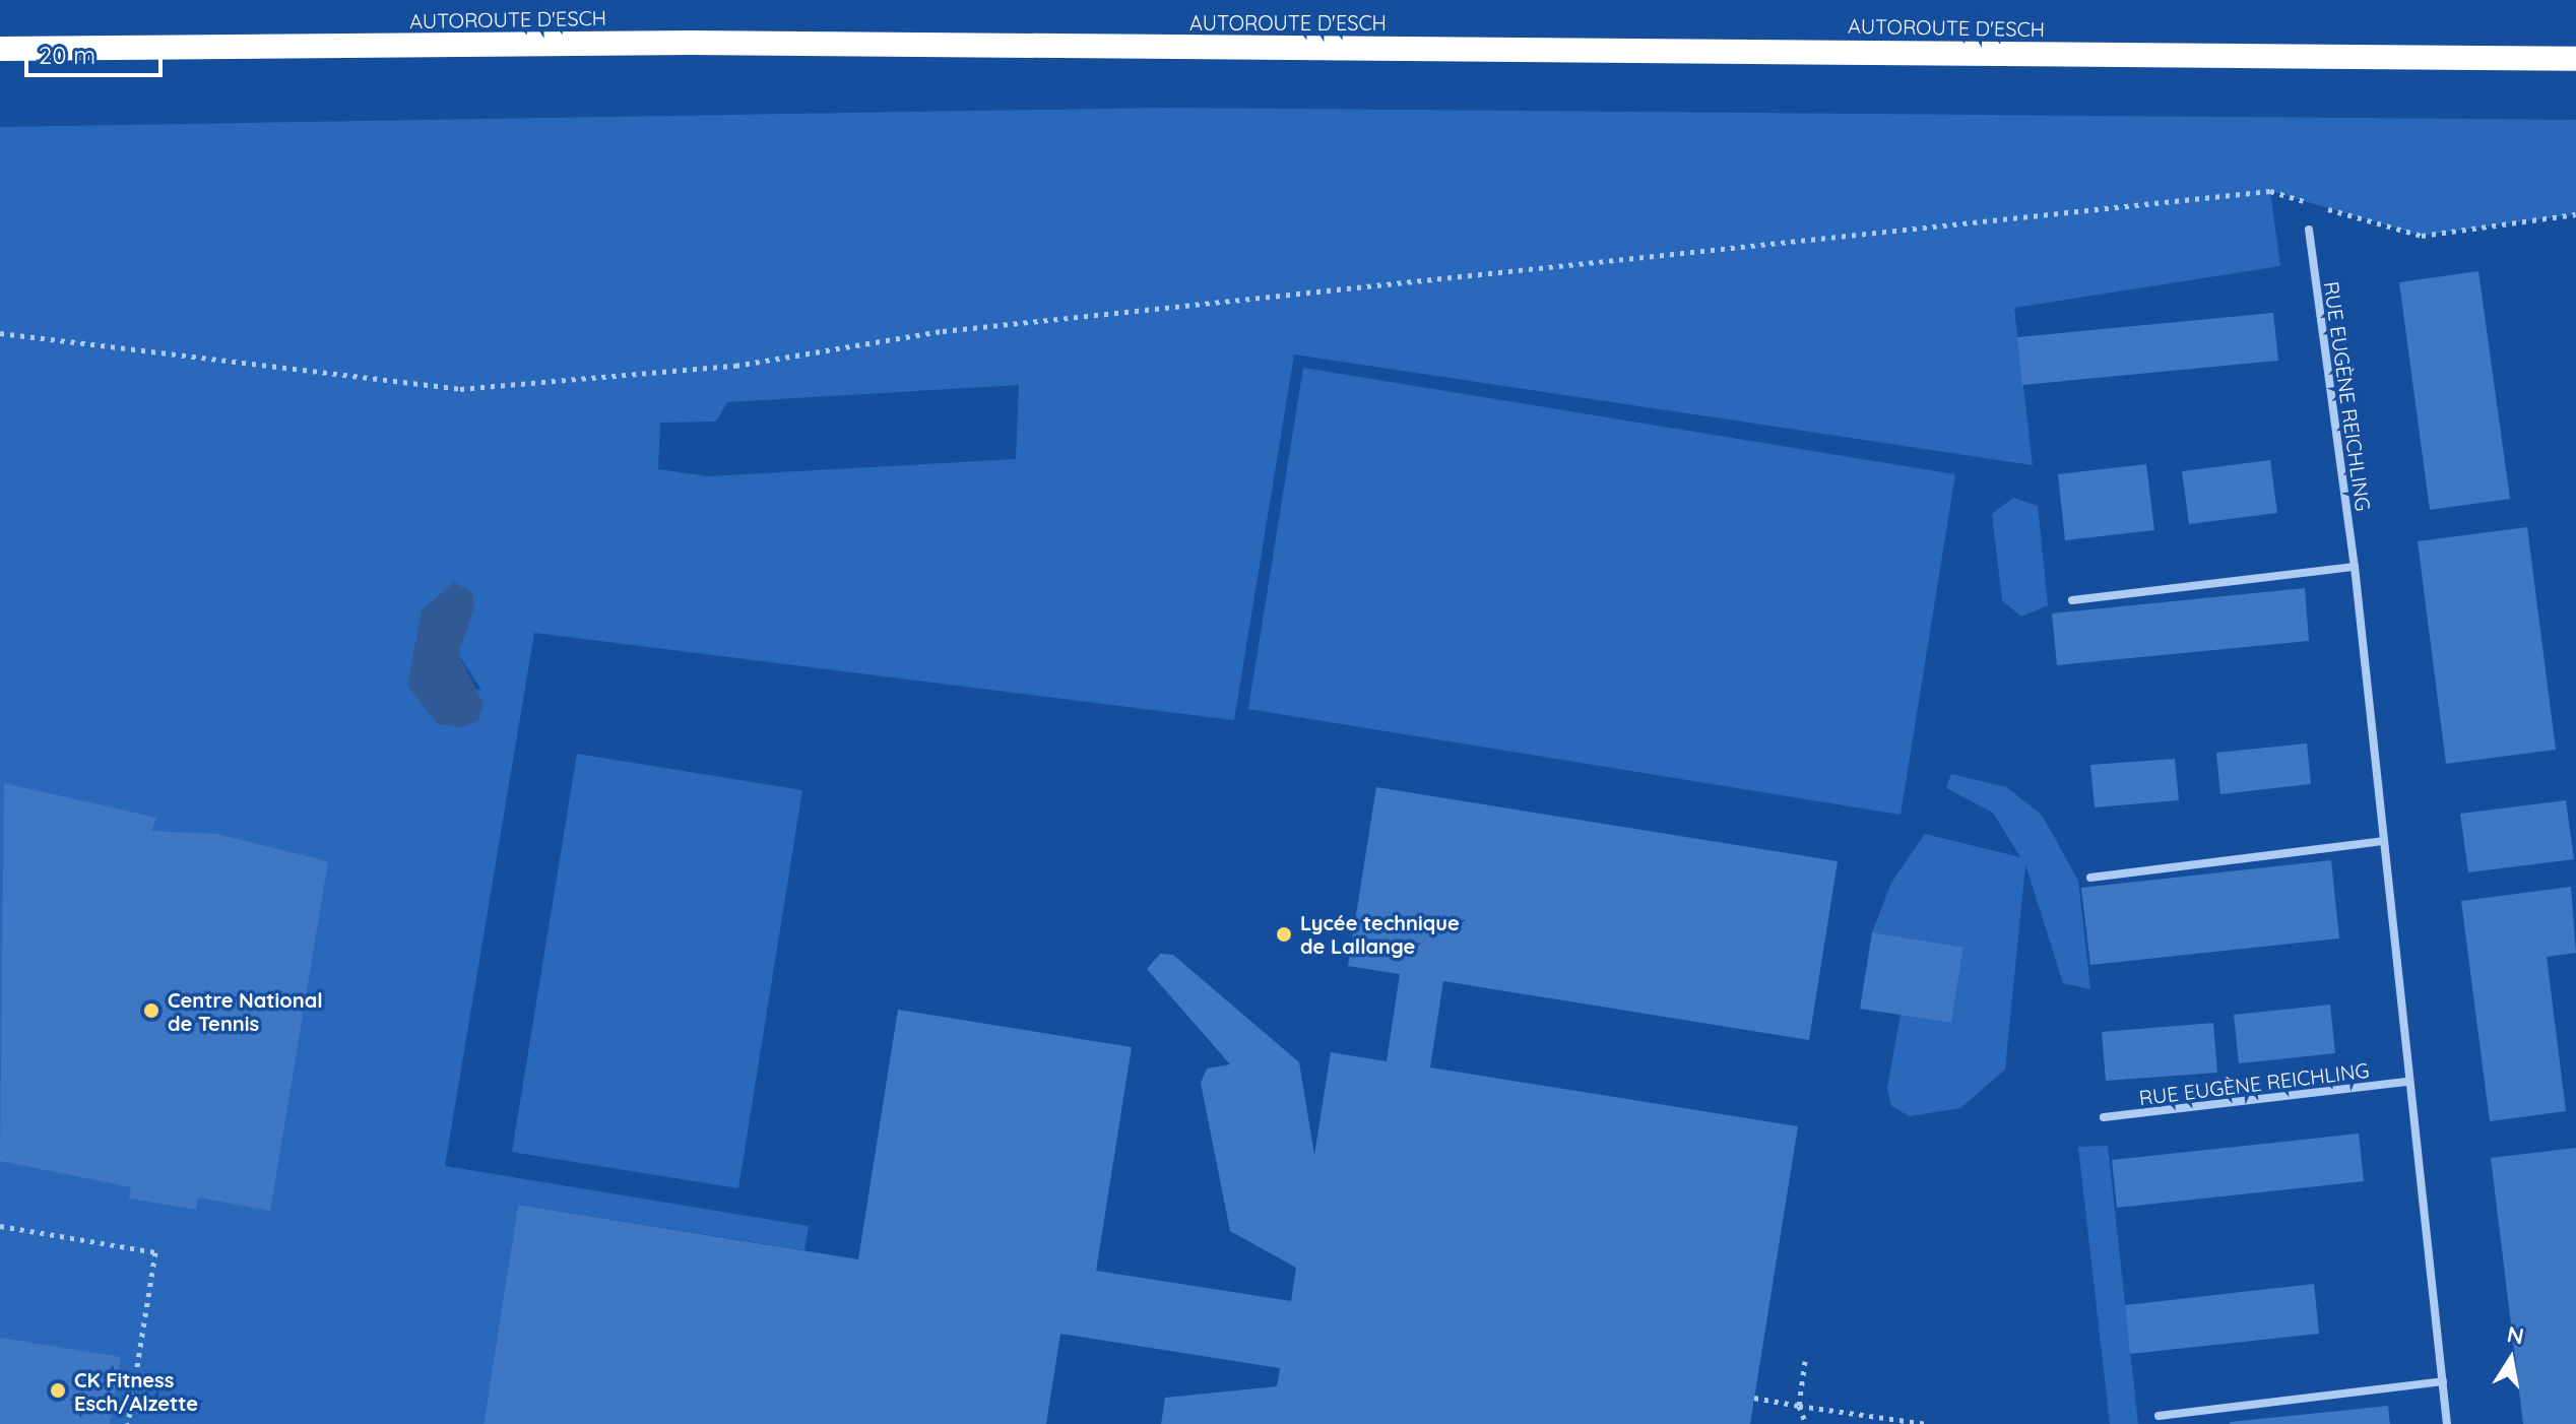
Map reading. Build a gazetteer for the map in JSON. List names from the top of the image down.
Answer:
{
  "streets": {
    "highway": ["AUTOROUTE D'ESCH"],
    "street": ["RUE EUGÈNE REICHLING"]
  },
  "places": ["Lycée technique de Lallange", "Centre National de Tennis", "CK Fitness Esch/Alzette"],
  "scale_bar": "20 m",
  "north": "top"
}
